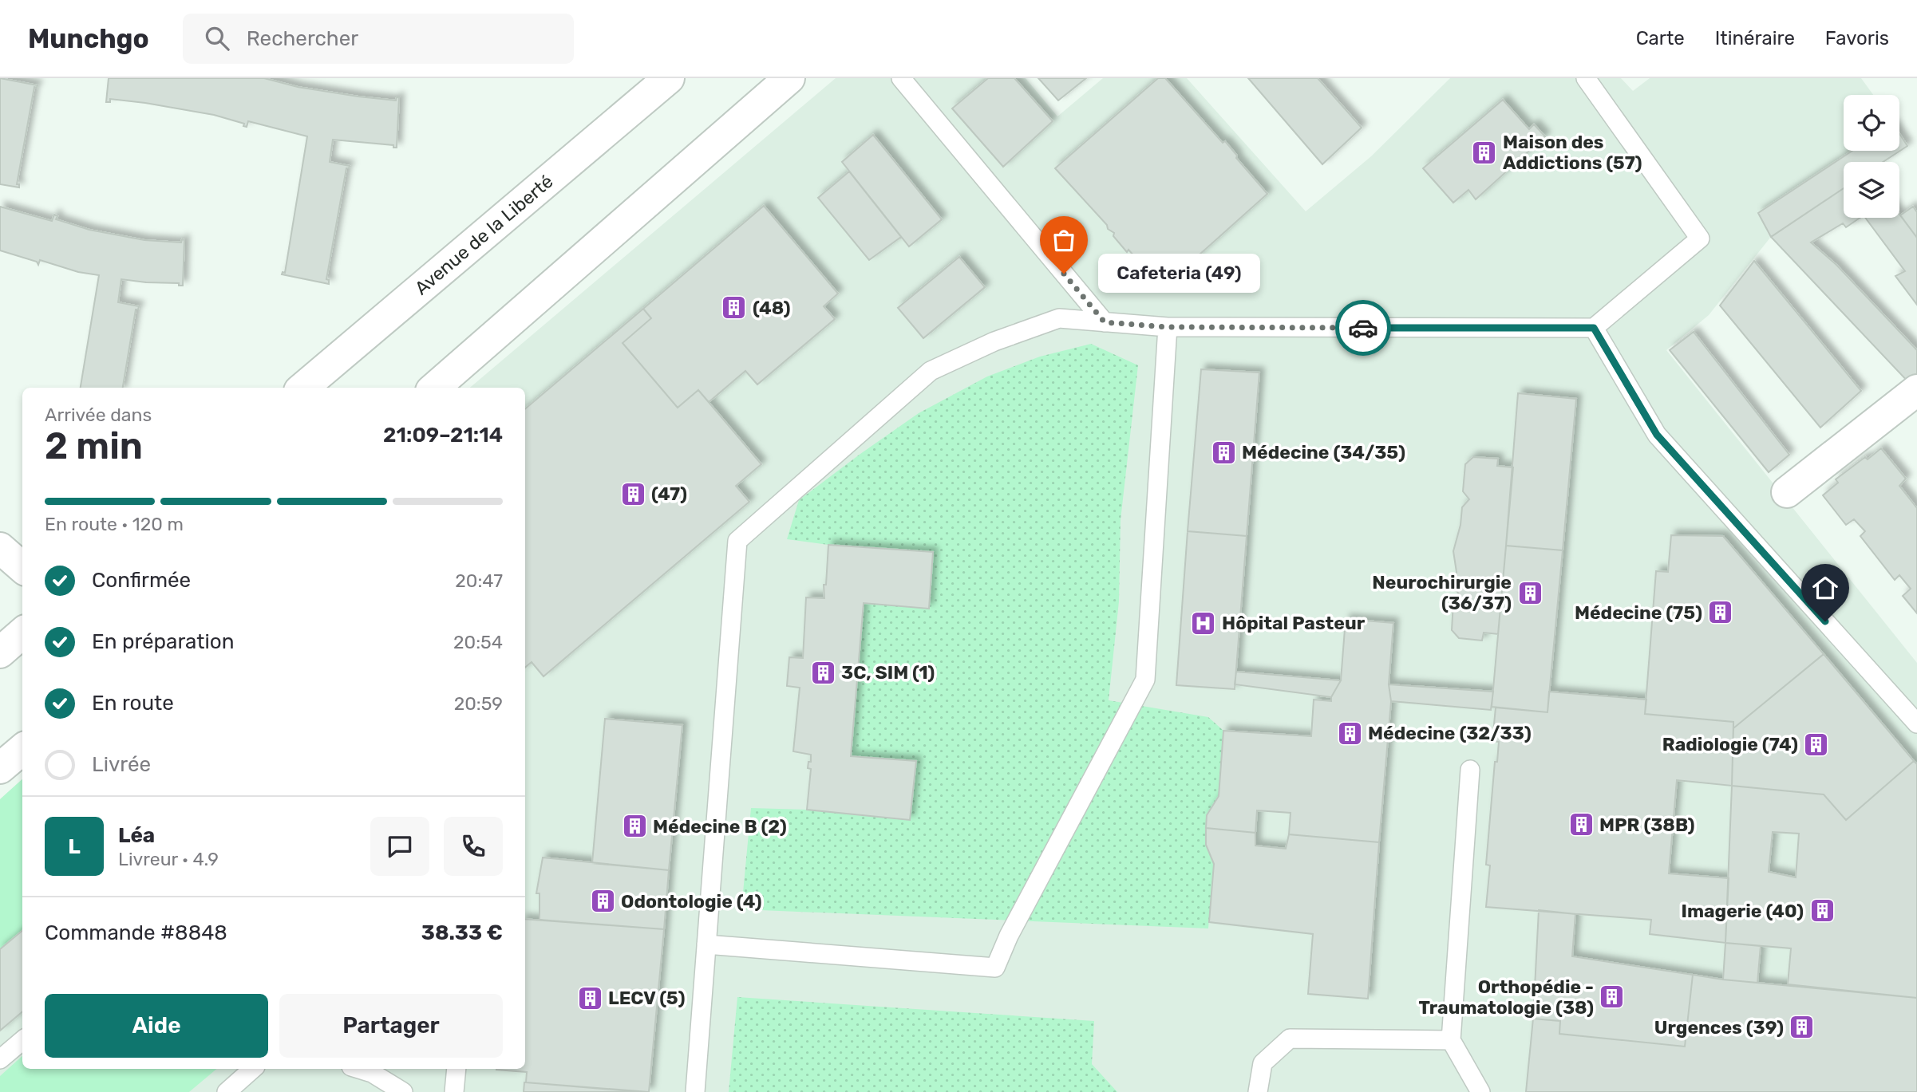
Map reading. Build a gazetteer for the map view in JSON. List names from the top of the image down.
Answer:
{
  "streets": {
    "main road": ["Avenue de la Liberté"]
  },
  "places": {
    "building": [
      "Maison des Addictions (57)",
      "(48)",
      "Médecine (34/35)",
      "(47)",
      "Neurochirurgie (36/37)",
      "Médecine (75)",
      "3C, SIM (1)",
      "Médecine (32/33)",
      "Radiologie (74)",
      "MPR (38B)",
      "Médecine B (2)",
      "Odontologie (4)",
      "Imagerie (40)",
      "Orthopédie - Traumatologie (38)",
      "LECV (5)",
      "Urgences (39)"
    ],
    "other": ["Cafeteria (49)"],
    "hospital": ["Hôpital Pasteur"]
  },
  "page": {
    "header": "Munchgo",
    "search": "Rechercher",
    "nav": ["Carte", "Itinéraire", "Favoris"],
    "bubble": "Cafeteria (49)",
    "heading": ["2 min", "Arrivée dans", "21:09–21:14"],
    "panel": [
      "Léa",
      "Livreur · 4.9",
      "Commande #8848",
      "38.33 €"
    ],
    "bar": "En route · 120 m",
    "list": [
      ["Confirmée", "20:47"],
      ["En préparation", "20:54"],
      ["En route", "20:59"],
      "Livrée"
    ],
    "round": "L",
    "buttons": ["Aide", "Partager"]
  }
}
